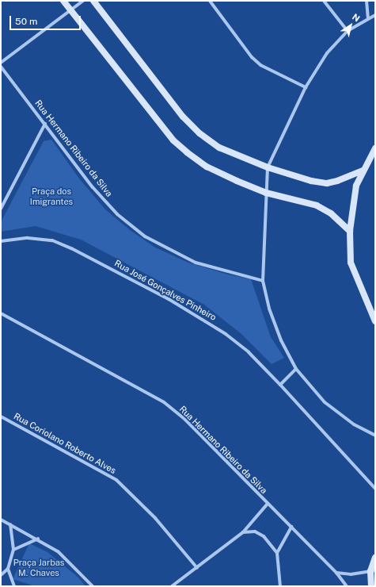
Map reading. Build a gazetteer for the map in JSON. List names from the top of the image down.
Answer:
{
  "streets": {
    "street": ["Rua Hermano Ribeiro da Silva", "Rua José Gonçalves Pinheiro", "Rua Coriolano Roberto Alves"]
  },
  "parks": ["Praça dos Imigrantes", "Praça Jarbas M. Chaves"],
  "scale_bar": "50 m",
  "north": "top right"
}
